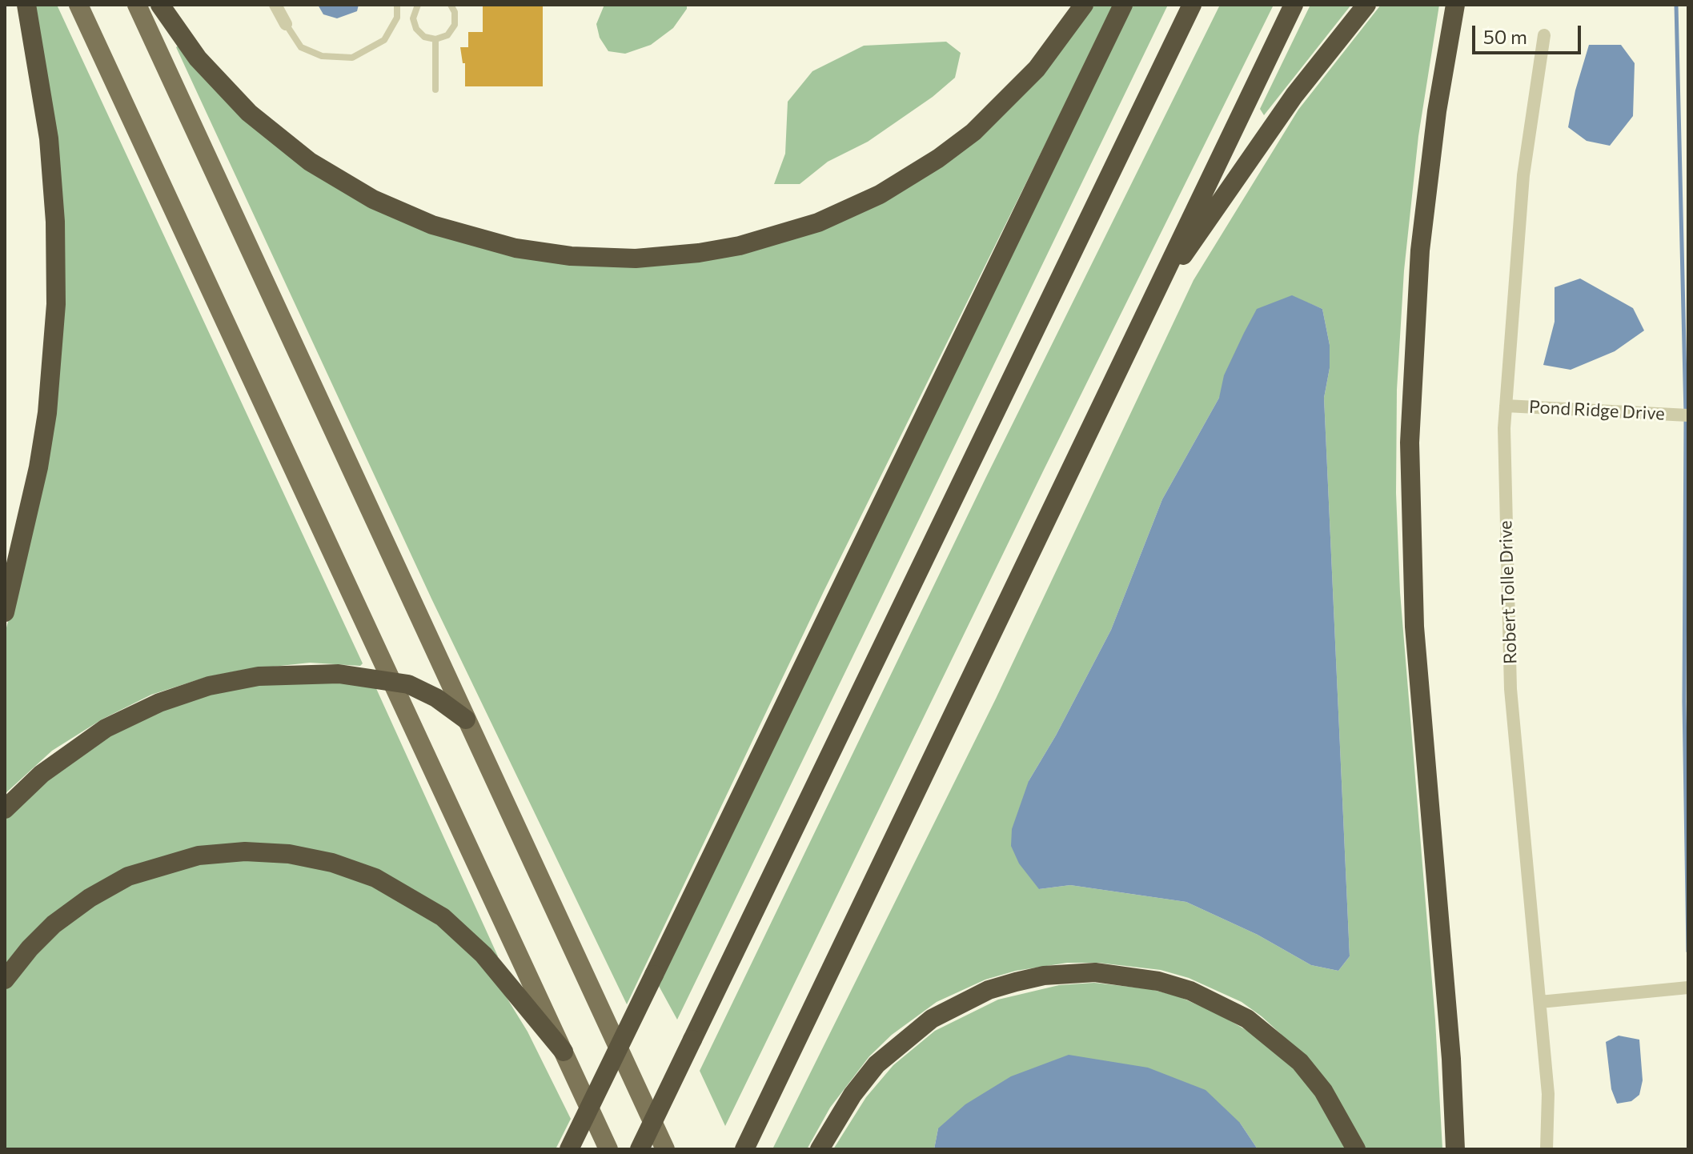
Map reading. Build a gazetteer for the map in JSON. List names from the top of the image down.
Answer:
{
  "streets": {
    "street": ["Pond Ridge Drive", "Robert Tolle Drive"]
  },
  "crossings": [
    ["Pond Ridge Drive", "Robert Tolle Drive"]
  ],
  "scale_bar": "50 m"
}
